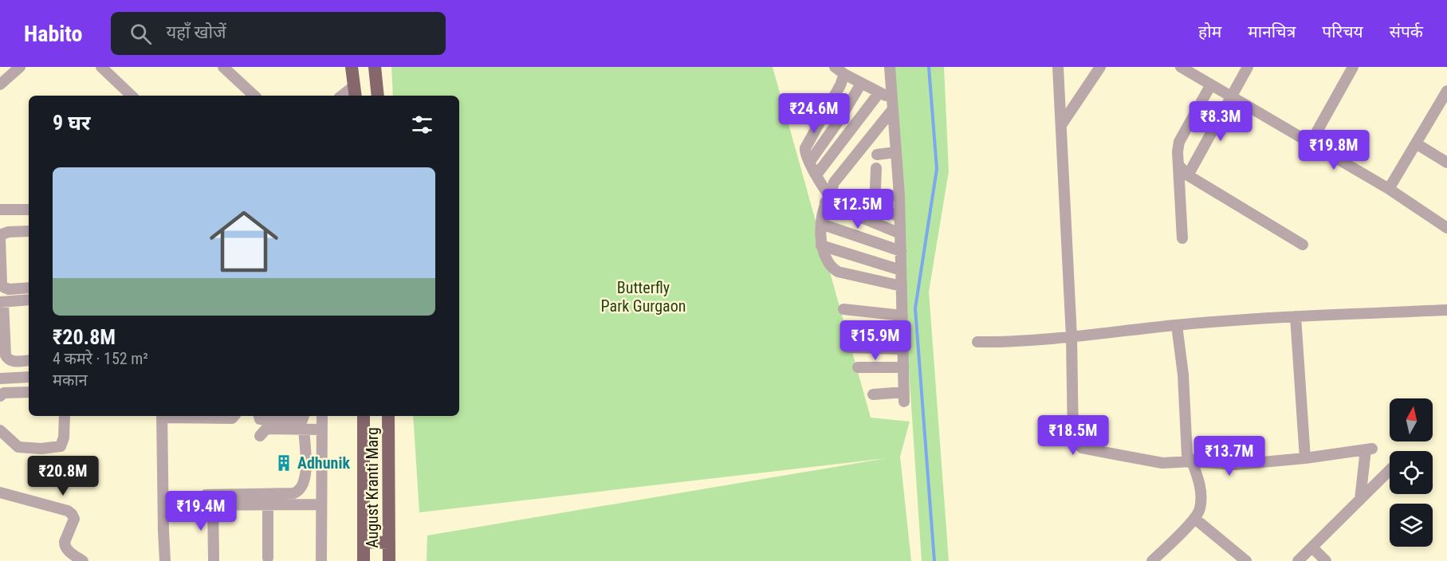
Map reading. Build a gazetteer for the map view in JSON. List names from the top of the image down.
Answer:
{
  "streets": {
    "main road": ["August Kranti Marg"]
  },
  "parks": ["Butterfly Park Gurgaon"],
  "places": {
    "building": ["Adhunik"]
  },
  "north": "top",
  "page": {
    "header": "Habito",
    "search": "यहाँ खोजें",
    "nav": [
      "होम",
      "मानचित्र",
      "परिचय",
      "संपर्क"
    ],
    "price": [
      "₹24.6M",
      "₹8.3M",
      "₹19.8M",
      "₹12.5M",
      "₹15.9M",
      "₹18.5M",
      "₹13.7M",
      "₹20.8M",
      "₹19.4M"
    ],
    "heading": "9 घर",
    "list": [
      {
        "name": "₹20.8M",
        "note": "4 कमरे · 152 m² · मकान"
      }
    ]
  }
}
